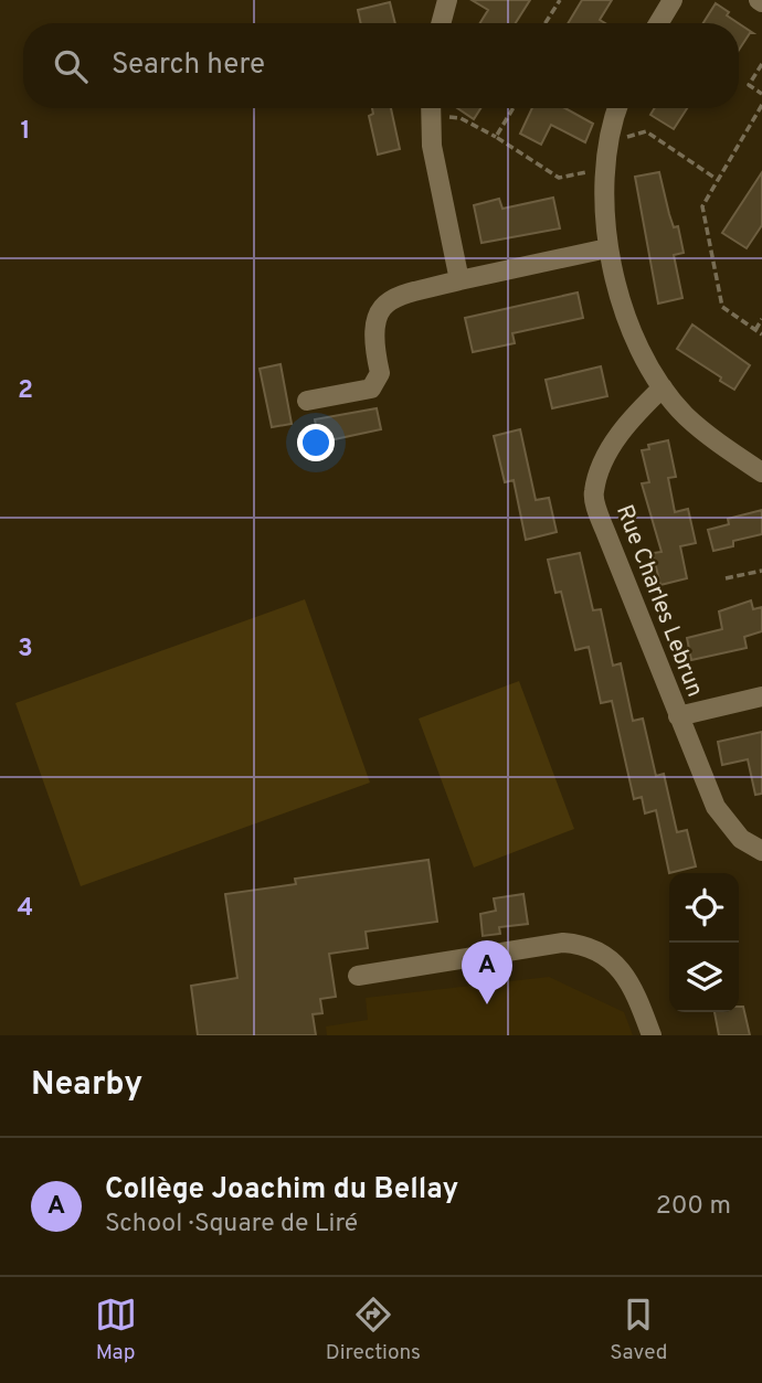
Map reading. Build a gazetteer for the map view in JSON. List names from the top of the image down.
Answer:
{
  "streets": {
    "street": ["Rue Charles Lebrun"]
  },
  "page": {
    "search": "Search here",
    "pins": "A",
    "heading": "Nearby",
    "list": [
      {
        "mark": "A",
        "name": "Collège Joachim du Bellay",
        "note": "School · Square de Liré",
        "value": "200 m"
      }
    ],
    "nav": ["Map", "Directions", "Saved"]
  },
  "grid": {
    "rows": [
      "1",
      "2",
      "3",
      "4"
    ]
  }
}
